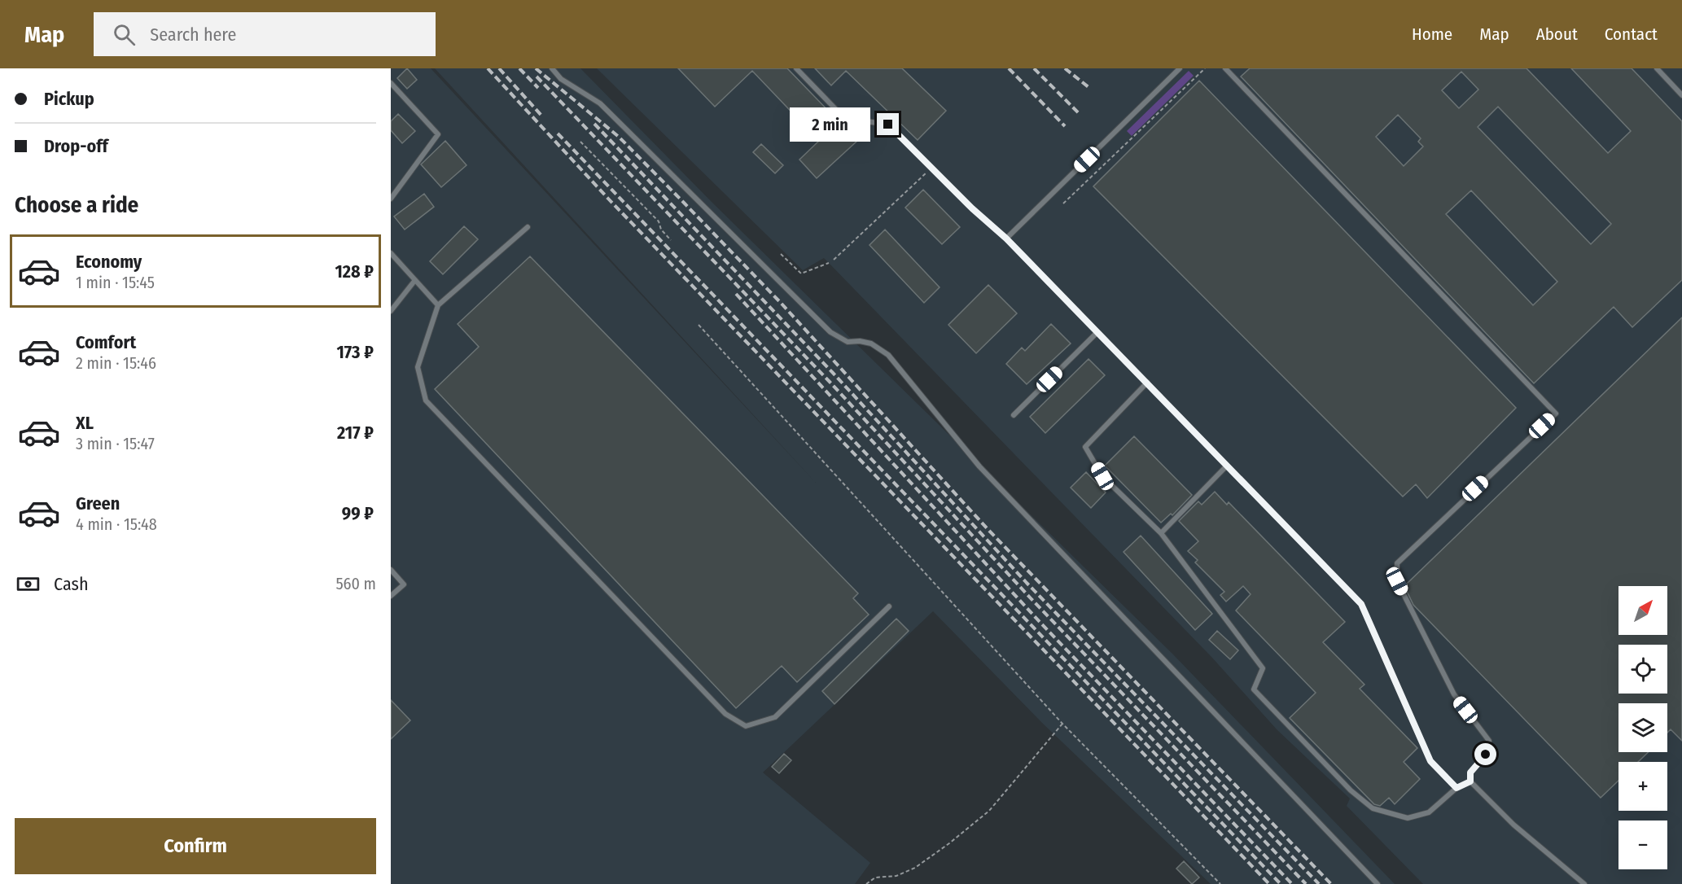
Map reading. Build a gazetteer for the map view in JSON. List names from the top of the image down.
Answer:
{
  "north": "top right",
  "page": {
    "header": "Map",
    "search": "Search here",
    "nav": [
      "Home",
      "Map",
      "About",
      "Contact"
    ],
    "banner": ["Pickup", "Drop-off"],
    "bubble": "2 min",
    "heading": "Choose a ride",
    "list": [
      {
        "name": "Economy",
        "note": "1 min · 15:45",
        "value": "128 ₽"
      },
      {
        "name": "Comfort",
        "note": "2 min · 15:46",
        "value": "173 ₽"
      },
      {
        "name": "XL",
        "note": "3 min · 15:47",
        "value": "217 ₽"
      },
      {
        "name": "Green",
        "note": "4 min · 15:48",
        "value": "99 ₽"
      }
    ],
    "pay": ["Cash", "560 m"],
    "map_buttons": ["+", "−"],
    "buttons": "Confirm"
  }
}
